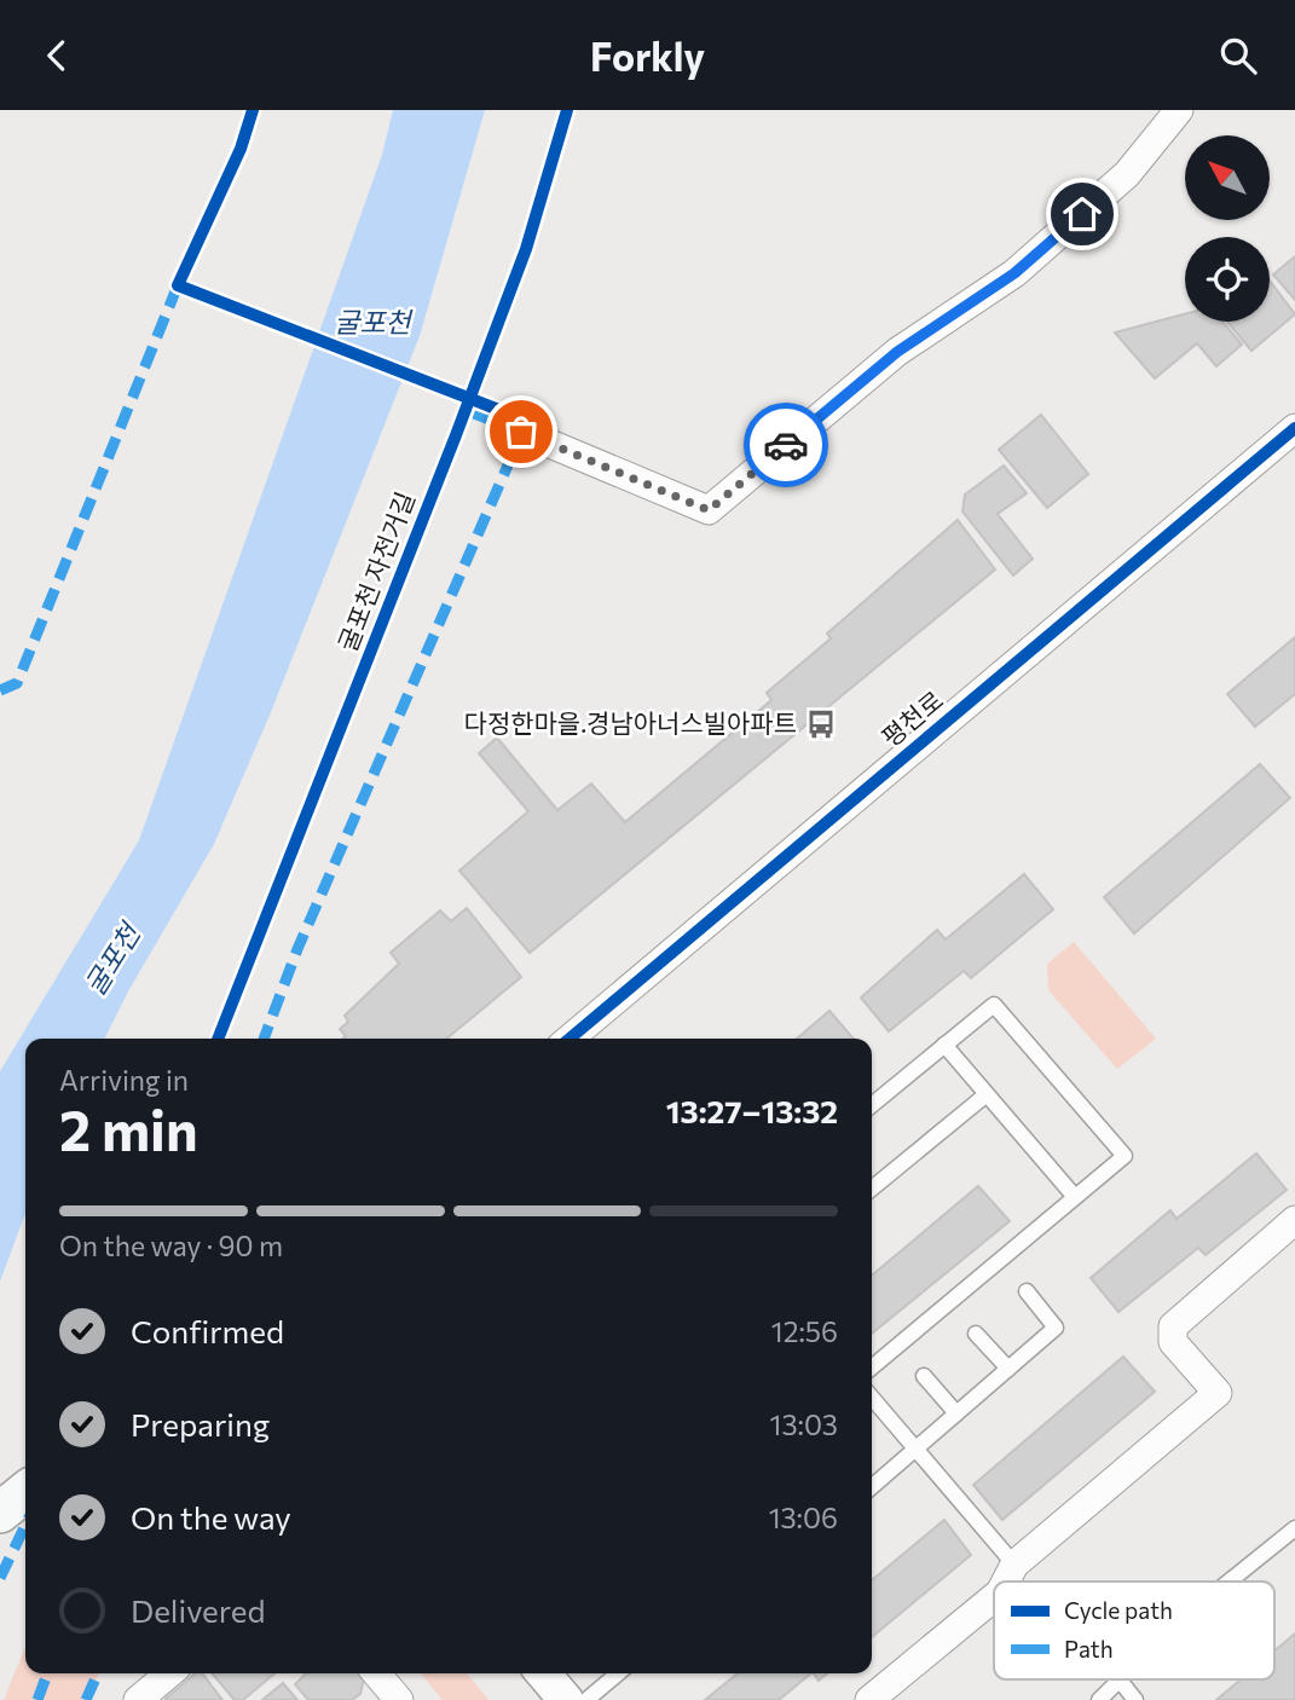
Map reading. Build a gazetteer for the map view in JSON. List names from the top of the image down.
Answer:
{
  "streets": {
    "street": ["평천로"],
    "cycle path": ["굴포천 자전거길"]
  },
  "water": ["굴포천"],
  "places": {
    "bus stop": ["다정한마을.경남아너스빌아파트"]
  },
  "legend": ["Cycle path", "Path"],
  "north": "top left",
  "page": {
    "header": "Forkly",
    "heading": ["2 min", "Arriving in", "13:27–13:32"],
    "bar": "On the way · 90 m",
    "list": [
      ["Confirmed", "12:56"],
      ["Preparing", "13:03"],
      ["On the way", "13:06"],
      "Delivered"
    ]
  }
}
